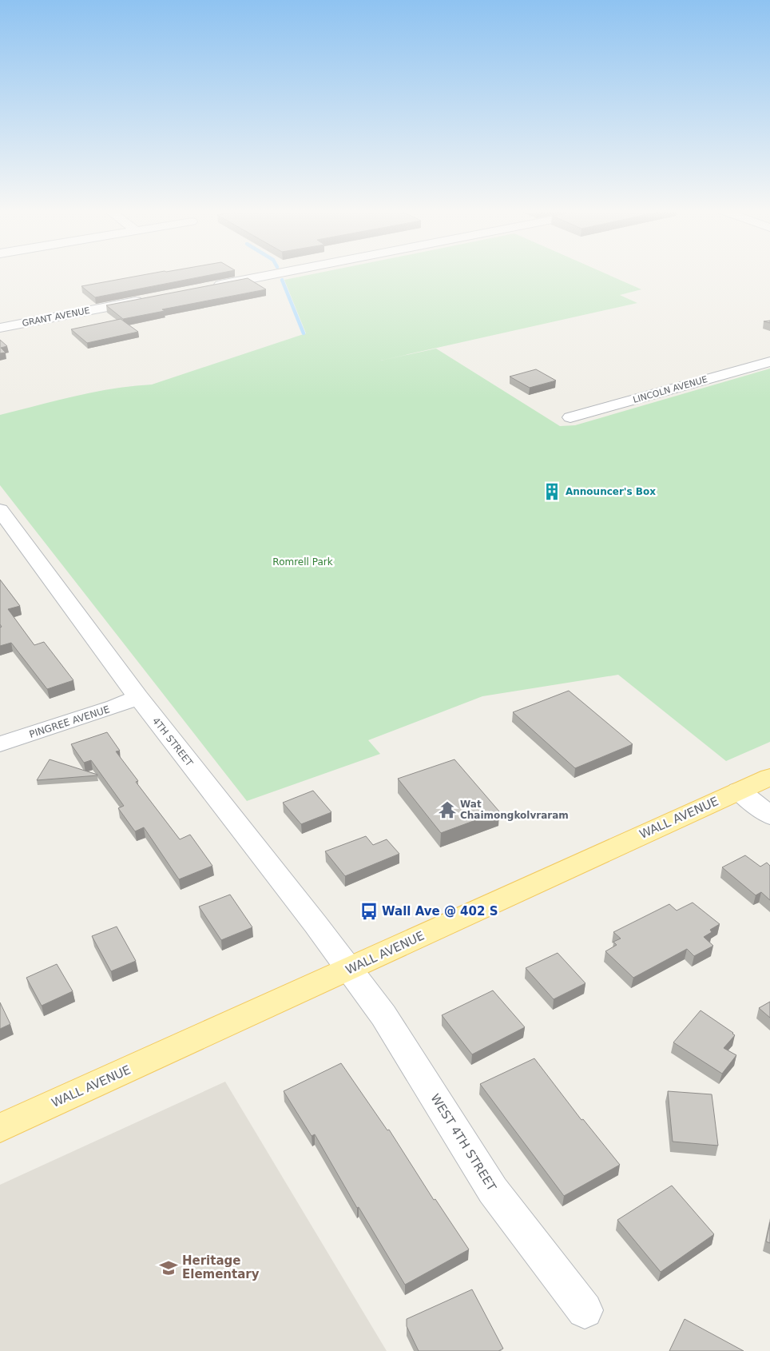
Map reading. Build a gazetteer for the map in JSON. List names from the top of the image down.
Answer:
{
  "streets": {
    "main road": ["WALL AVENUE"],
    "street": [
      "GRANT AVENUE",
      "LINCOLN AVENUE",
      "PINGREE AVENUE",
      "4TH STREET",
      "WEST 4TH STREET"
    ]
  },
  "crossings": [
    ["PINGREE AVENUE", "4TH STREET"],
    ["4TH STREET", "WALL AVENUE"],
    ["4TH STREET", "WEST 4TH STREET"],
    ["WALL AVENUE", "WEST 4TH STREET"]
  ],
  "parks": ["Romrell Park"],
  "places": {
    "building": ["Announcer's Box"],
    "temple": ["Wat Chaimongkolvraram"],
    "bus stop": ["Wall Ave @ 402 S"],
    "school or university": ["Heritage Elementary"]
  }
}
